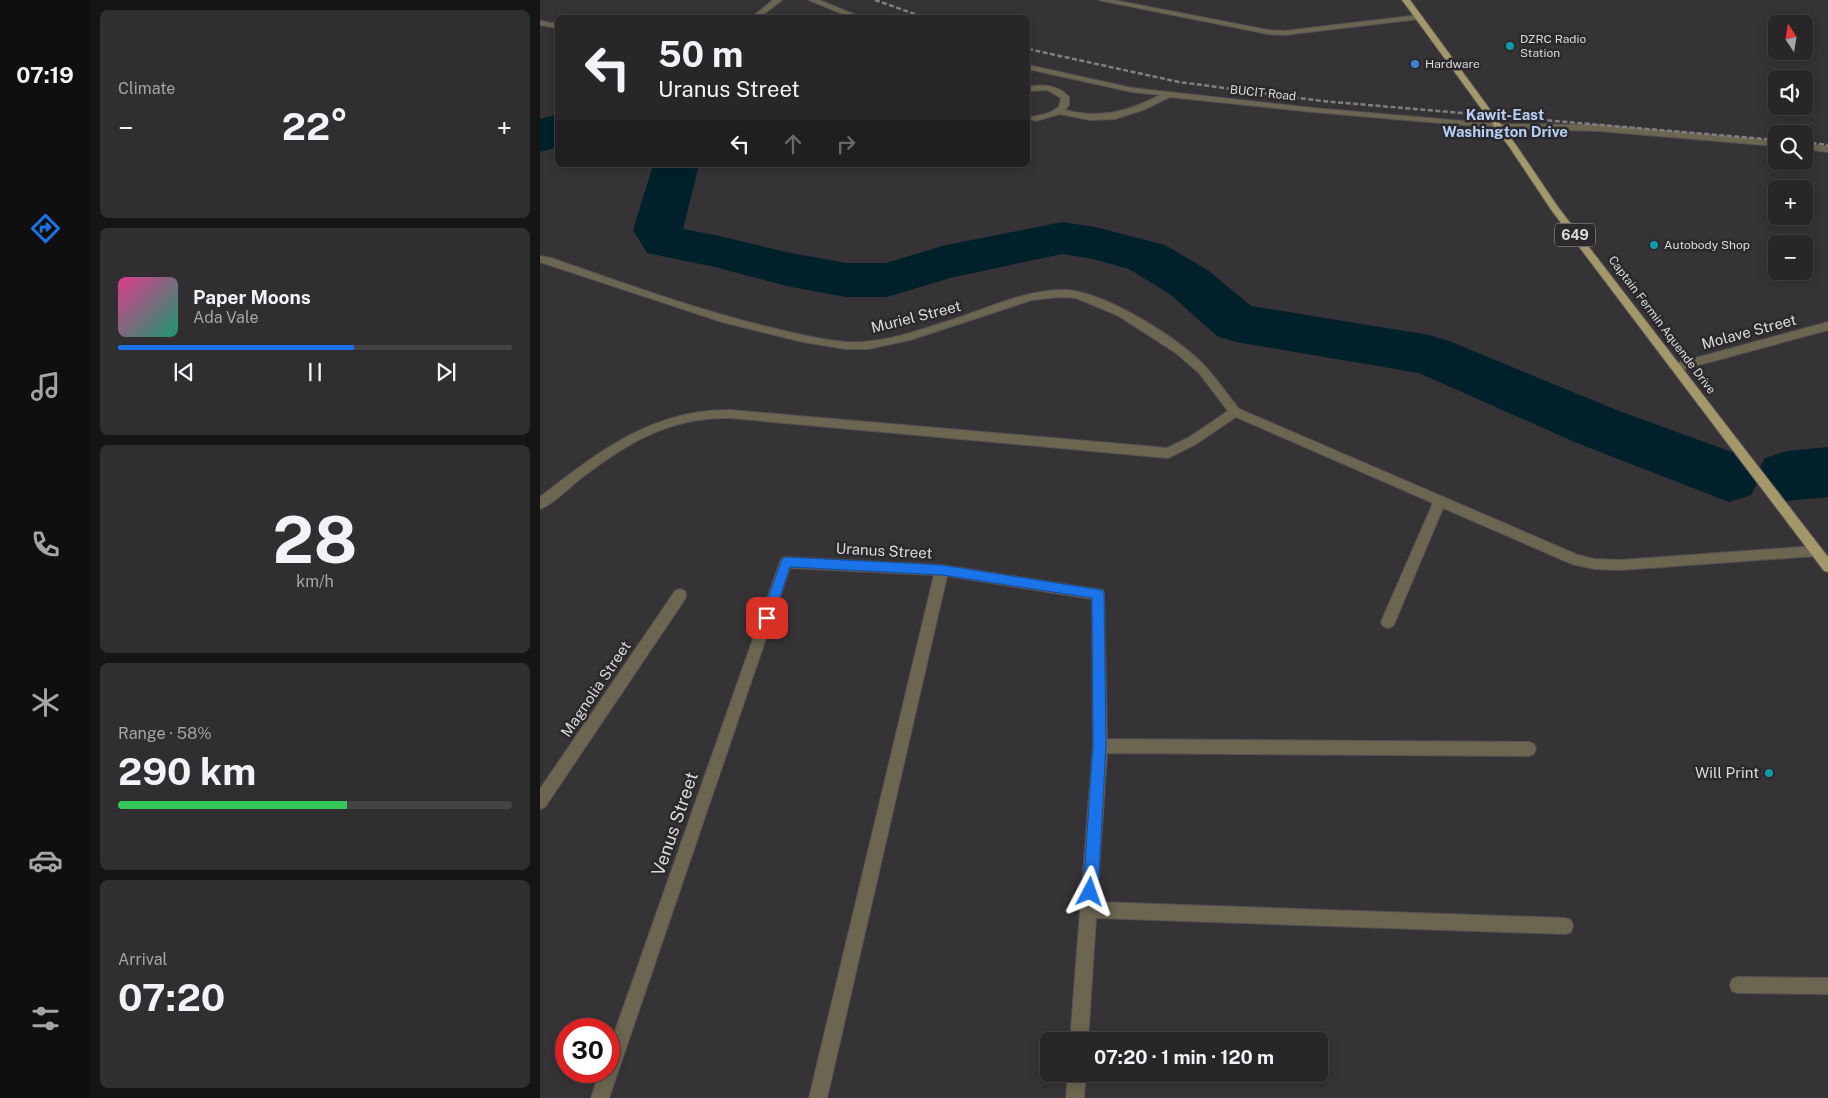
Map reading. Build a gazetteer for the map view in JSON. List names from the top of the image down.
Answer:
{
  "streets": {
    "main road": ["649", "Captain Fermin Aquende Drive"],
    "street": [
      "BUCIT Road",
      "Muriel Street",
      "Molave Street",
      "Uranus Street",
      "Magnolia Street",
      "Venus Street"
    ]
  },
  "crossings": [
    ["BUCIT Road", "Captain Fermin Aquende Drive"],
    ["Captain Fermin Aquende Drive", "Molave Street"],
    ["Uranus Street", "Venus Street"]
  ],
  "districts": ["Kawit-East Washington Drive"],
  "places": [
    "DZRC Radio Station",
    "Hardware",
    "Autobody Shop",
    "Will Print"
  ],
  "north": "top",
  "page": {
    "tabs": "07:19",
    "tile": [
      "Climate",
      ["28", "km/h"],
      ["Range · 58%", "290 km"],
      ["Arrival", "07:20"]
    ],
    "map_buttons": ["+", "−"],
    "turn": ["50 m", "Uranus Street"],
    "heat": ["−", "22°", "+"],
    "song": ["Paper Moons", "Ada Vale"],
    "limit": "30",
    "trip": "07:20 · 1 min · 120 m"
  }
}
